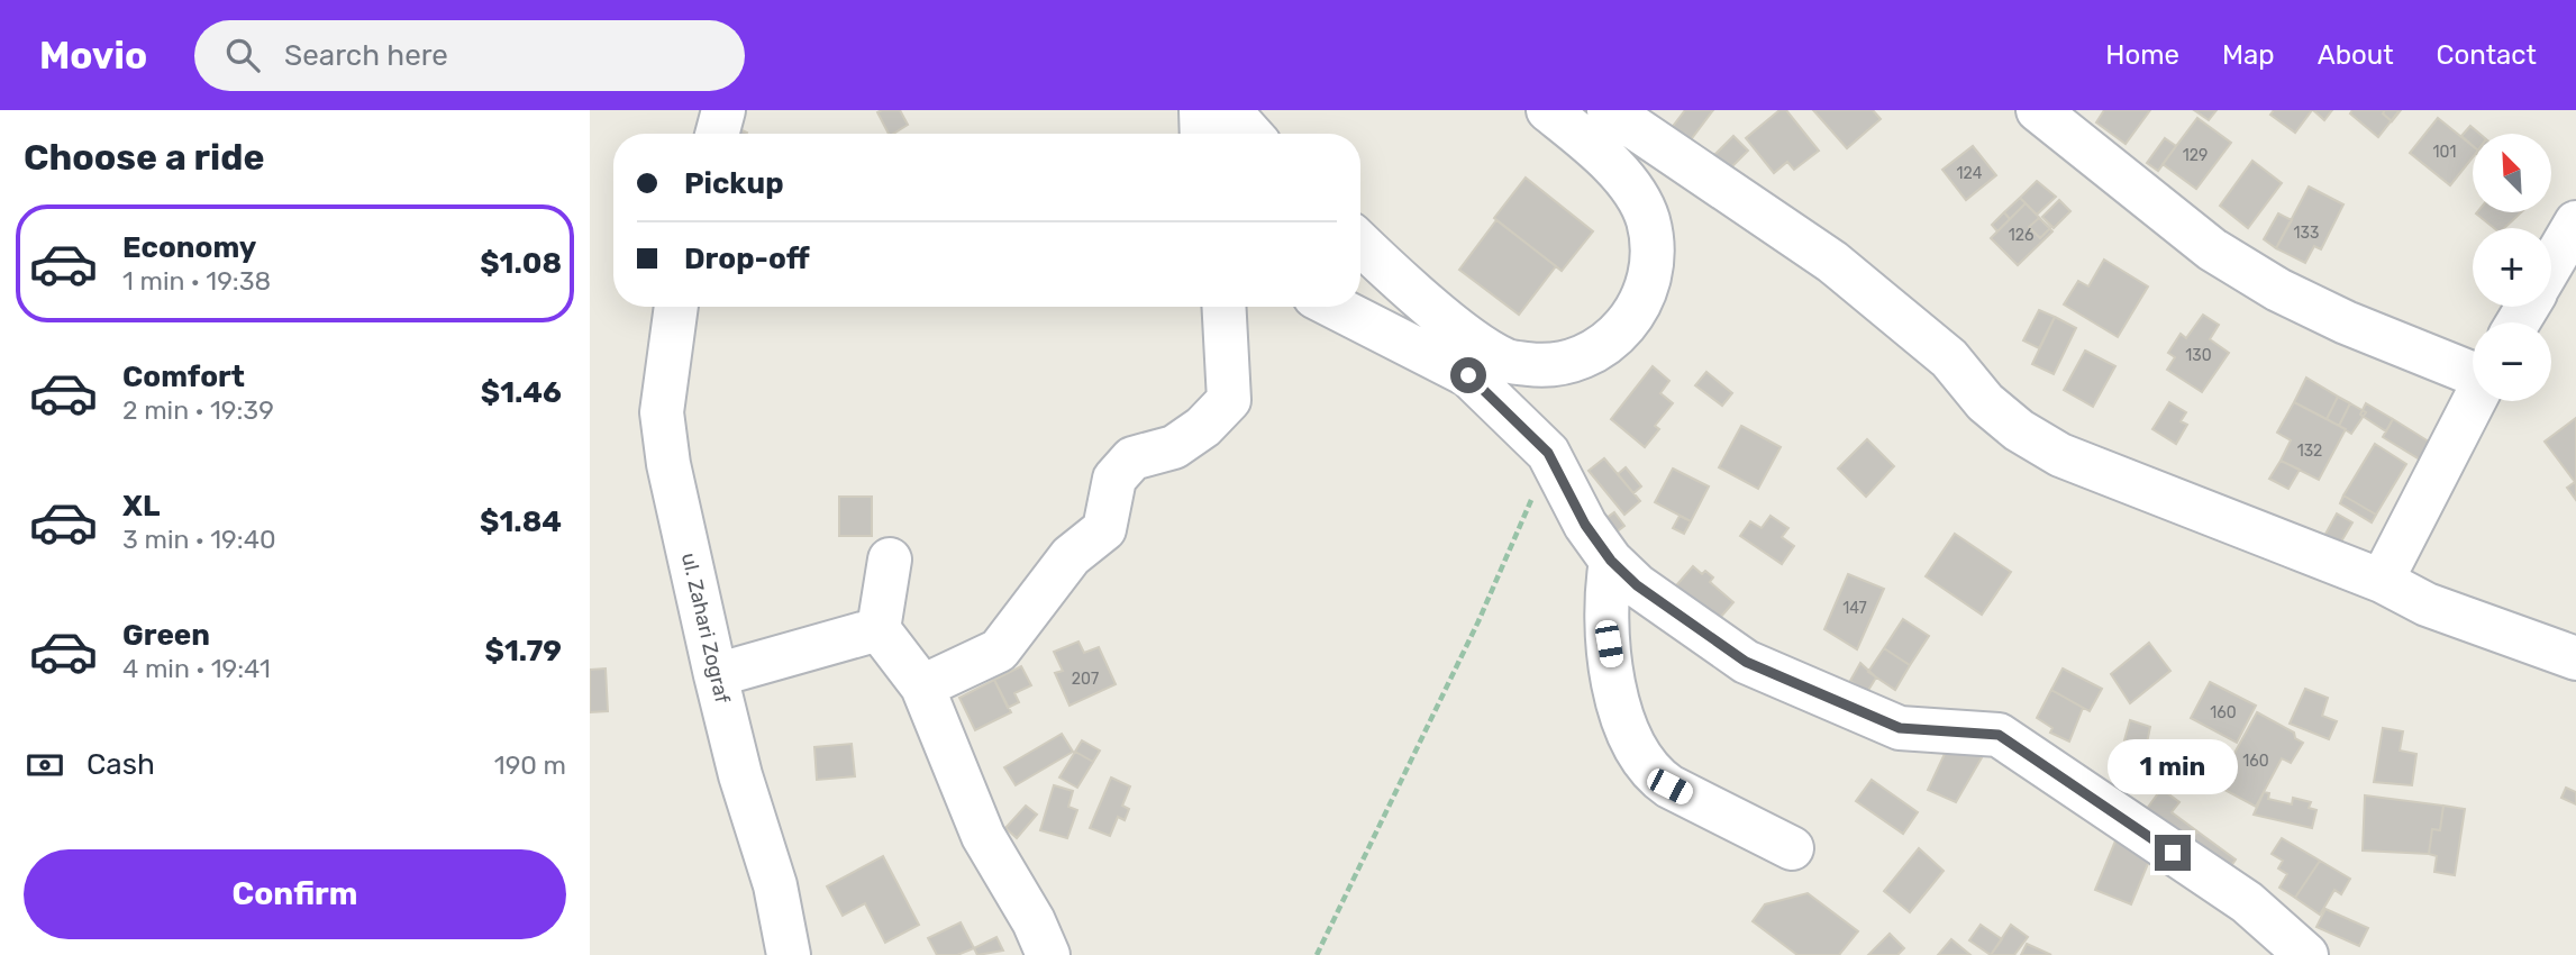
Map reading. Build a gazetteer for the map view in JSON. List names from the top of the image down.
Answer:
{
  "streets": {
    "street": ["ul. Zahari Zograf"]
  },
  "house_numbers": [
    "101",
    "129",
    "124",
    "133",
    "126",
    "130",
    "132",
    "147",
    "207",
    "160",
    "160"
  ],
  "north": "top left",
  "page": {
    "header": "Movio",
    "search": "Search here",
    "nav": [
      "Home",
      "Map",
      "About",
      "Contact"
    ],
    "heading": "Choose a ride",
    "map_buttons": ["+", "−"],
    "banner": ["Pickup", "Drop-off"],
    "list": [
      {
        "name": "Economy",
        "note": "1 min · 19:38",
        "value": "$1.08"
      },
      {
        "name": "Comfort",
        "note": "2 min · 19:39",
        "value": "$1.46"
      },
      {
        "name": "XL",
        "note": "3 min · 19:40",
        "value": "$1.84"
      },
      {
        "name": "Green",
        "note": "4 min · 19:41",
        "value": "$1.79"
      }
    ],
    "pay": ["Cash", "190 m"],
    "bubble": "1 min",
    "buttons": "Confirm"
  }
}
